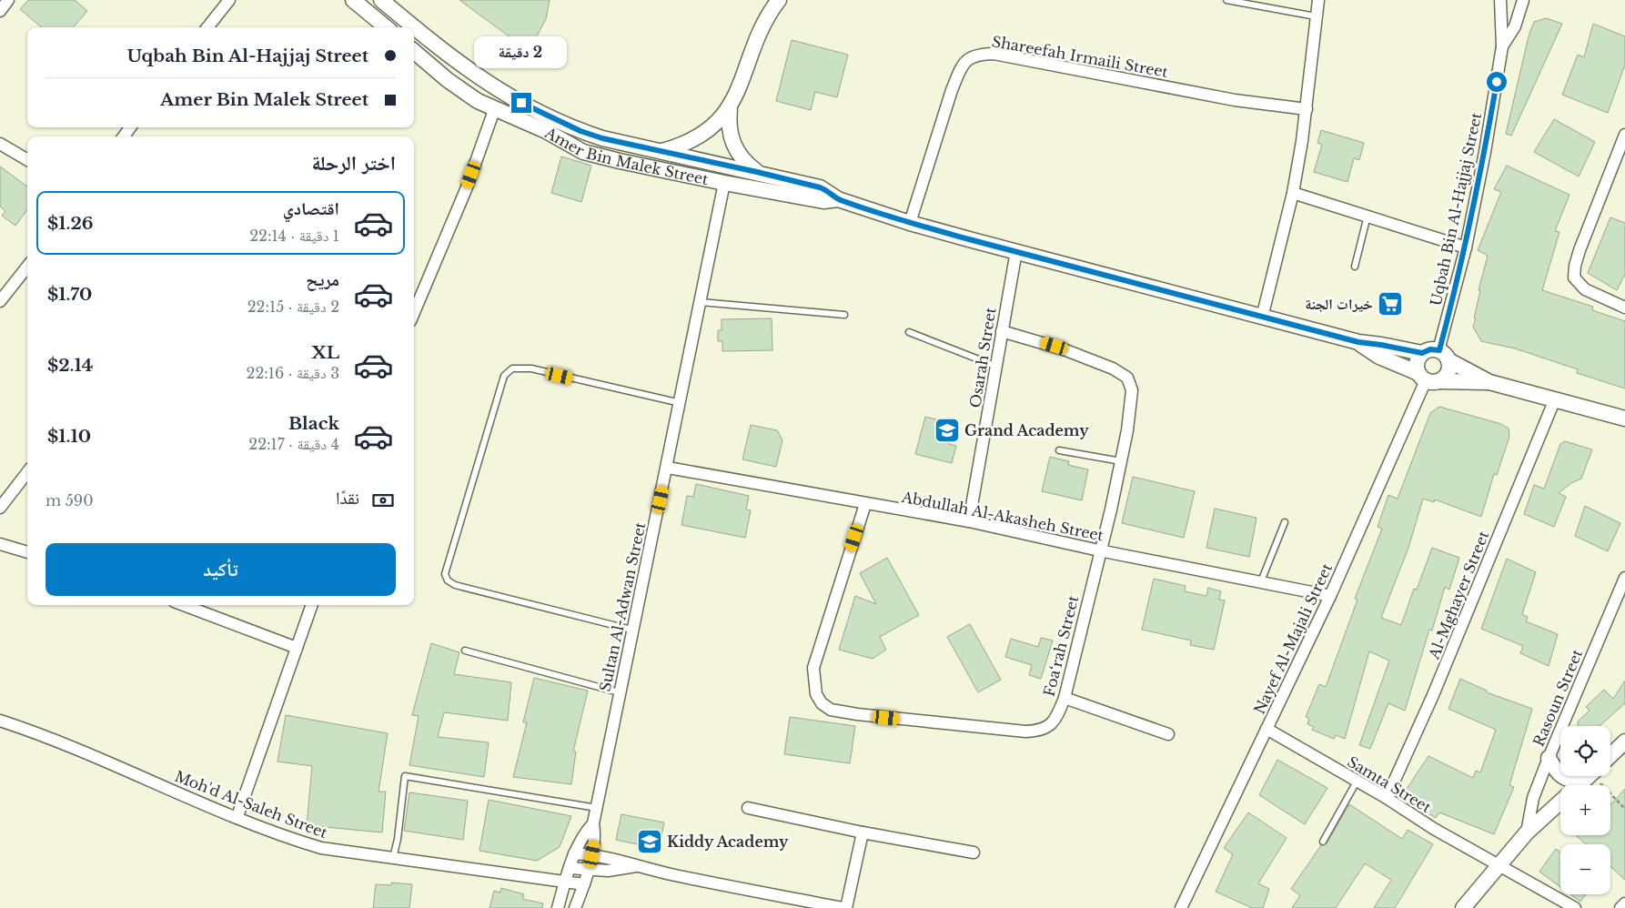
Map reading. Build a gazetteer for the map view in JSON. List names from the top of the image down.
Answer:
{
  "streets": {
    "street": [
      "Shareefah Irmaili Street",
      "Amer Bin Malek Street",
      "Uqbah Bin Al-Hajjaj Street",
      "Osarah Street",
      "Abdullah Al-Akasheh Street",
      "Al-Mghayer Street",
      "Sultan Al-Adwan Street",
      "Nayef Al-Majali Street",
      "Foa‘rah Street",
      "Rasoun Street",
      "Samta Street",
      "Moh'd Al-Saleh Street"
    ]
  },
  "crossings": [
    ["Shareefah Irmaili Street", "Amer Bin Malek Street"],
    ["Amer Bin Malek Street", "Uqbah Bin Al-Hajjaj Street"],
    ["Amer Bin Malek Street", "Osarah Street"],
    ["Amer Bin Malek Street", "Al-Mghayer Street"],
    ["Amer Bin Malek Street", "Sultan Al-Adwan Street"],
    ["Amer Bin Malek Street", "Nayef Al-Majali Street"],
    ["Uqbah Bin Al-Hajjaj Street", "Nayef Al-Majali Street"],
    ["Osarah Street", "Abdullah Al-Akasheh Street"],
    ["Osarah Street", "Foa‘rah Street"],
    ["Abdullah Al-Akasheh Street", "Sultan Al-Adwan Street"],
    ["Abdullah Al-Akasheh Street", "Nayef Al-Majali Street"],
    ["Abdullah Al-Akasheh Street", "Foa‘rah Street"],
    ["Al-Mghayer Street", "Samta Street"],
    ["Sultan Al-Adwan Street", "Moh'd Al-Saleh Street"],
    ["Nayef Al-Majali Street", "Samta Street"]
  ],
  "places": {
    "supermarket": ["خيرات الجنة"],
    "school or university": ["Grand Academy", "Kiddy Academy"]
  },
  "page": {
    "banner": ["Uqbah Bin Al-Hajjaj Street", "Amer Bin Malek Street"],
    "bubble": "2 دقيقة",
    "heading": "اختر الرحلة",
    "list": [
      {
        "name": "اقتصادي",
        "note": "1 دقيقة · 22:14",
        "value": "$1.26"
      },
      {
        "name": "مريح",
        "note": "2 دقيقة · 22:15",
        "value": "$1.70"
      },
      {
        "name": "XL",
        "note": "3 دقيقة · 22:16",
        "value": "$2.14"
      },
      {
        "name": "Black",
        "note": "4 دقيقة · 22:17",
        "value": "$1.10"
      }
    ],
    "pay": ["نقدًا", "590 m"],
    "buttons": "تأكيد",
    "map_buttons": ["+", "−"]
  }
}
